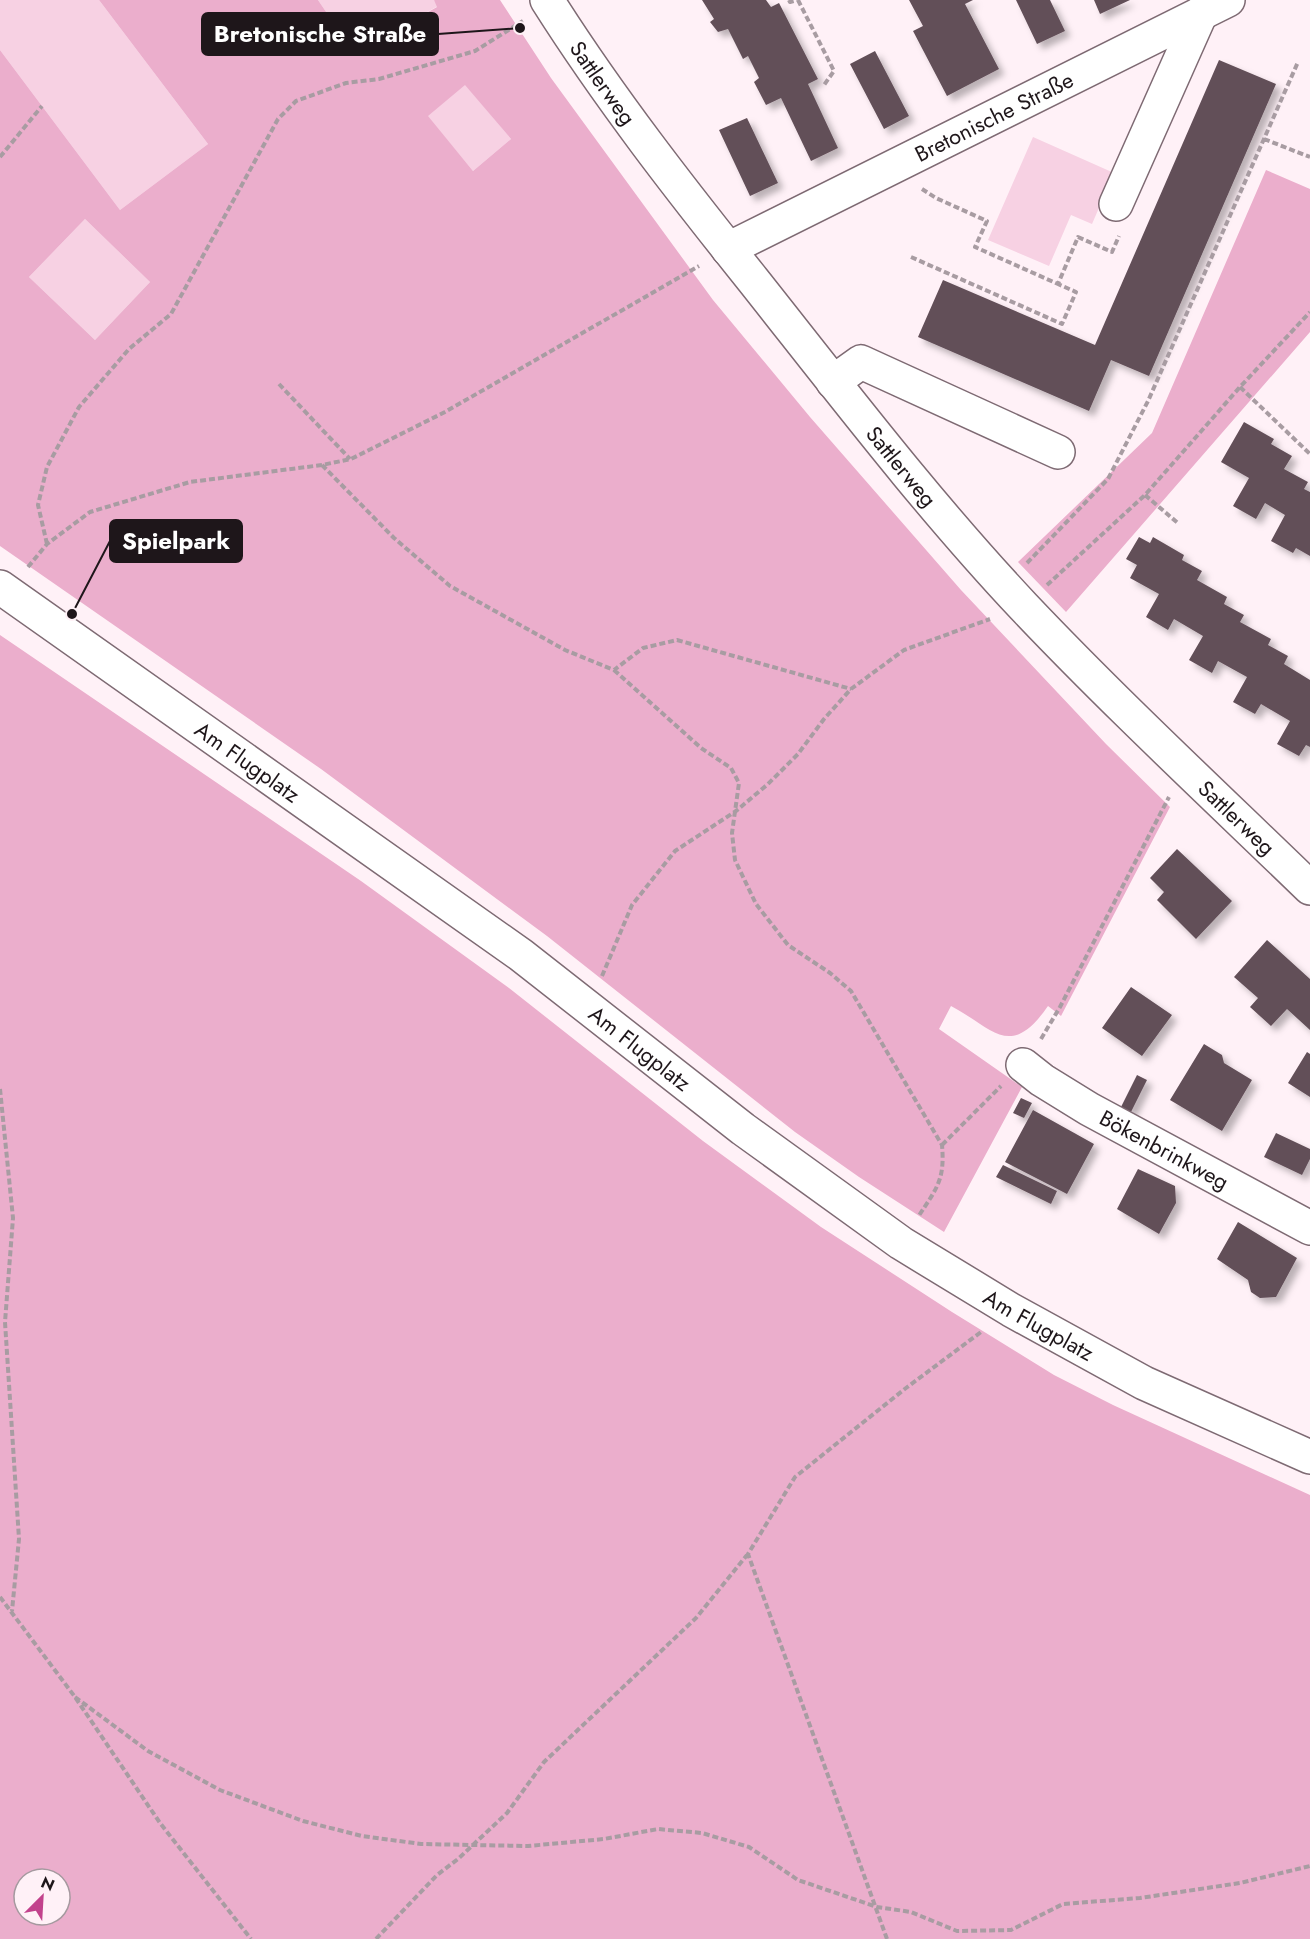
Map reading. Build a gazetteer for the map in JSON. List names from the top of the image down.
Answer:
{
  "streets": {
    "street": [
      "Sattlerweg",
      "Bretonische Straße",
      "Am Flugplatz",
      "Bökenbrinkweg"
    ]
  },
  "crossings": [
    ["Sattlerweg", "Bretonische Straße"]
  ],
  "places": ["Bretonische Straße", "Spielpark"],
  "north": "top right"
}
